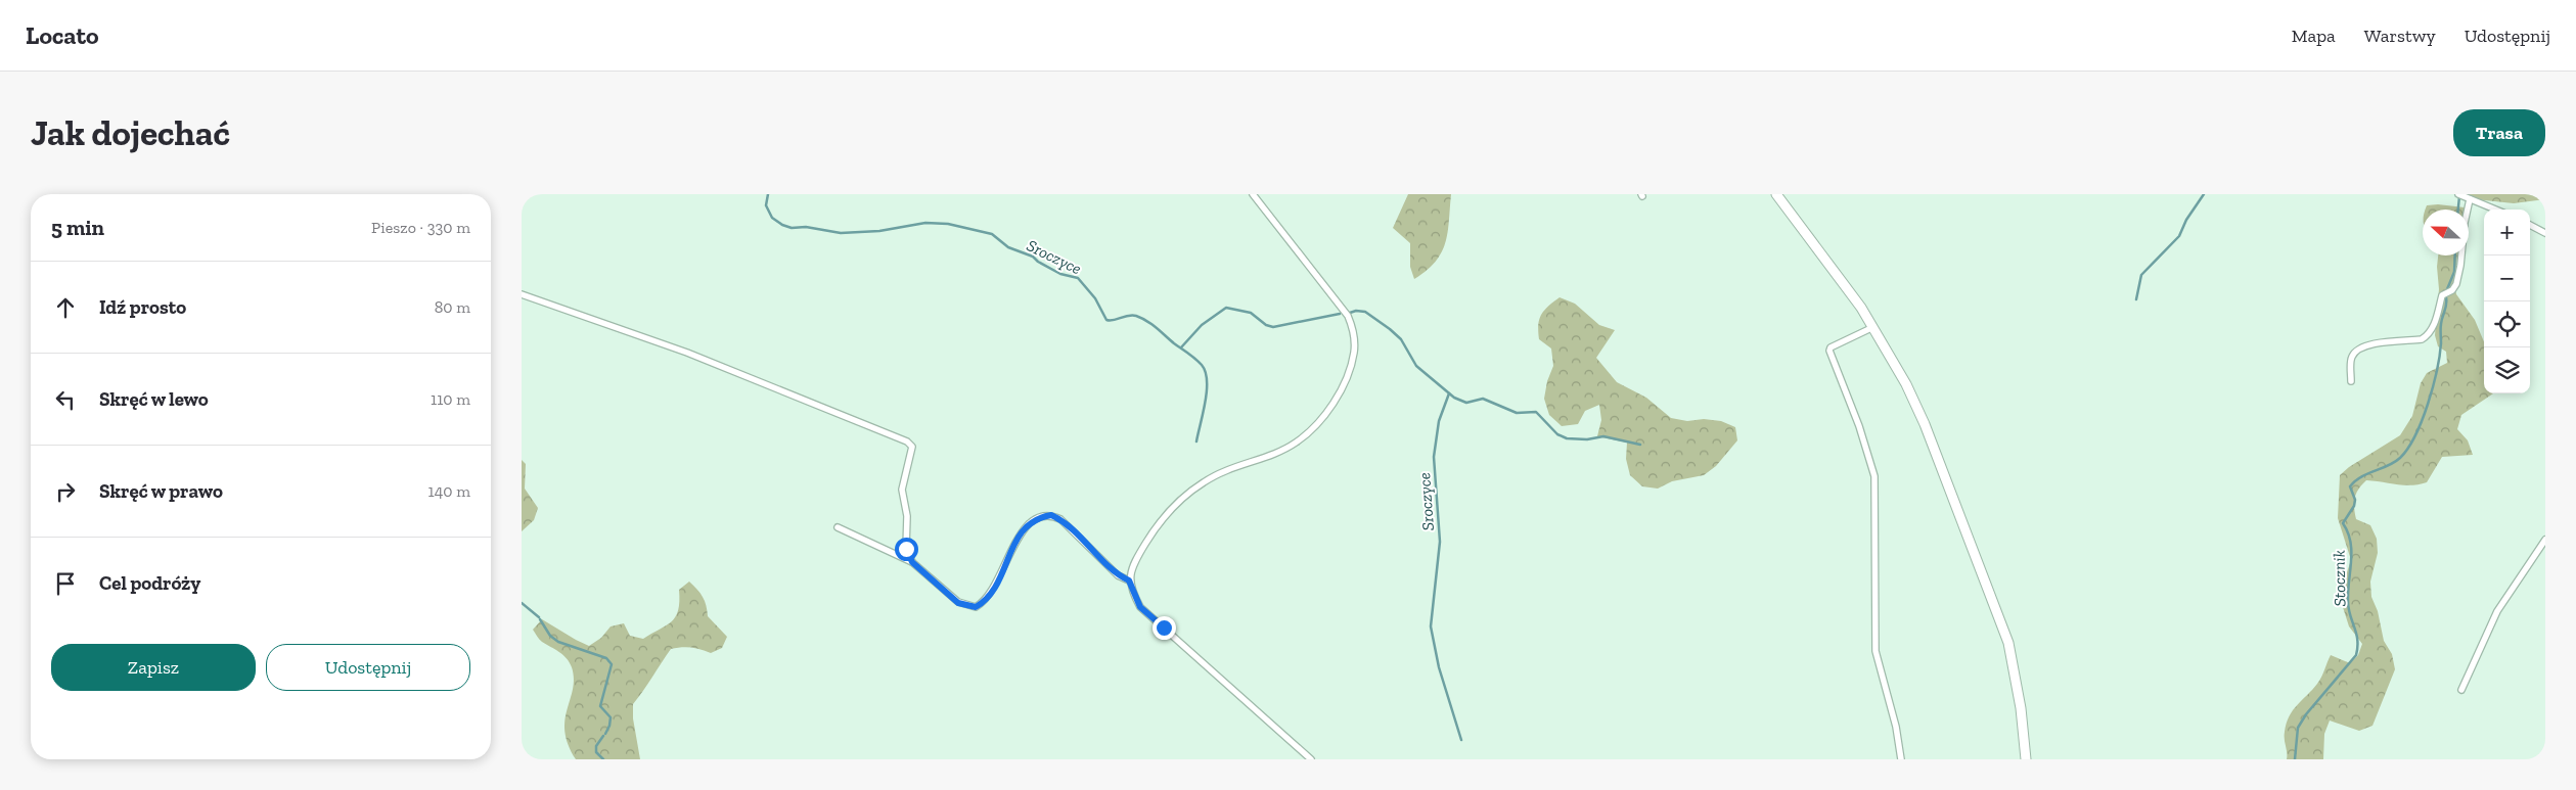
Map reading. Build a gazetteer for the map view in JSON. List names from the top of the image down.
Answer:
{
  "water": ["Sroczyce", "Stocznik"],
  "north": "left",
  "page": {
    "header": "Locato",
    "nav": ["Mapa", "Warstwy", "Udostępnij"],
    "buttons": [
      "Trasa",
      ["Zapisz", "Udostępnij"]
    ],
    "title": "Jak dojechać",
    "heading": ["5 min", "Pieszo · 330 m"],
    "map_buttons": ["+", "−"],
    "list": [
      ["Idź prosto", "80 m"],
      ["Skręć w lewo", "110 m"],
      ["Skręć w prawo", "140 m"],
      "Cel podróży"
    ]
  }
}
